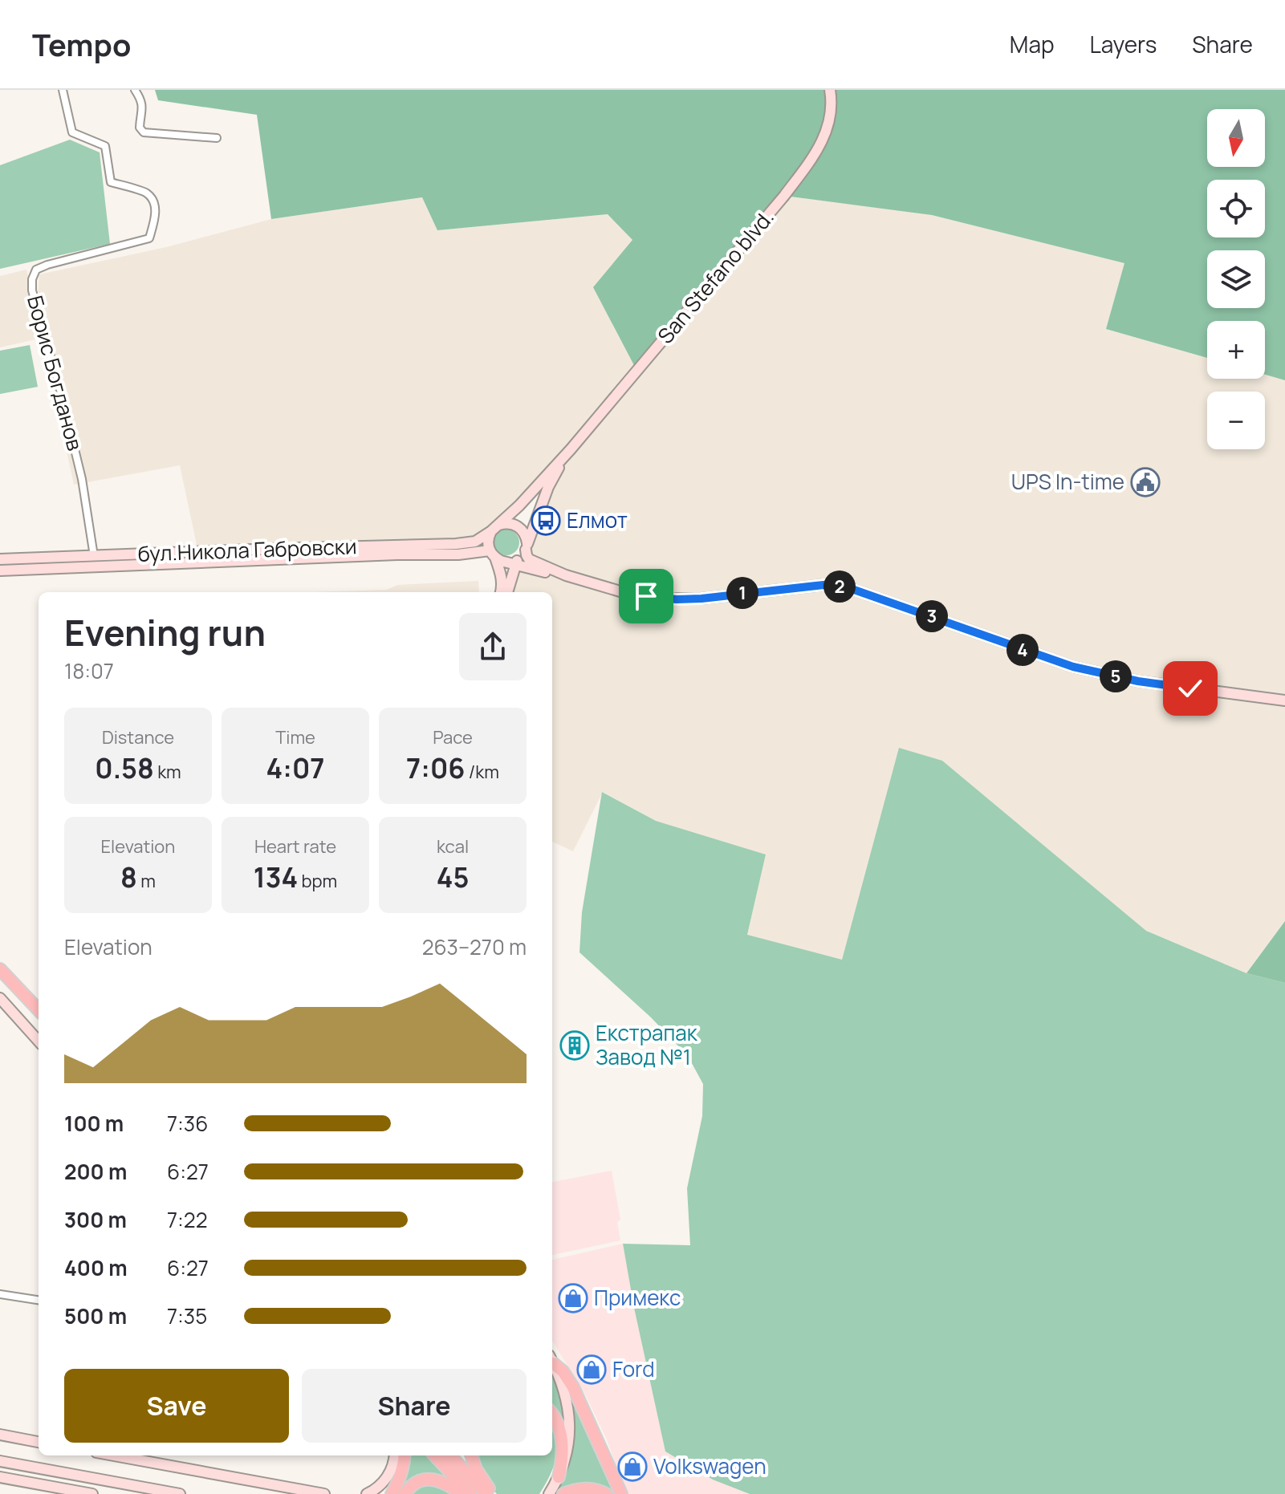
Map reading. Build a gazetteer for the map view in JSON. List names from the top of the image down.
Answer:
{
  "streets": {
    "street": ["San Stefano blvd.", "Борис Богданов", "бул.Никола Габровски"]
  },
  "crossings": [
    ["San Stefano blvd.", "бул.Никола Габровски"],
    ["Борис Богданов", "бул.Никола Габровски"]
  ],
  "places": {
    "public building": ["UPS In-time"],
    "bus stop": ["Елмот"],
    "building": ["Екстрапак Завод №1"],
    "shop": ["Примекс", "Ford", "Volkswagen"]
  },
  "north": "bottom",
  "page": {
    "header": "Tempo",
    "nav": ["Map", "Layers", "Share"],
    "map_buttons": ["+", "−"],
    "pins": [
      "2",
      "1",
      "3",
      "4",
      "5"
    ],
    "heading": ["Evening run", "18:07"],
    "stats": [
      ["Distance", "0.58 km"],
      ["Time", "4:07"],
      ["Pace", "7:06 /km"],
      ["Elevation", "8 m"],
      ["Heart rate", "134 bpm"],
      ["kcal", "45"]
    ],
    "chart": ["Elevation", "263–270 m"],
    "list": [
      {
        "name": "100 m",
        "note": "7:36"
      },
      {
        "name": "200 m",
        "note": "6:27"
      },
      {
        "name": "300 m",
        "note": "7:22"
      },
      {
        "name": "400 m",
        "note": "6:27"
      },
      {
        "name": "500 m",
        "note": "7:35"
      }
    ],
    "buttons": ["Save", "Share"]
  }
}
